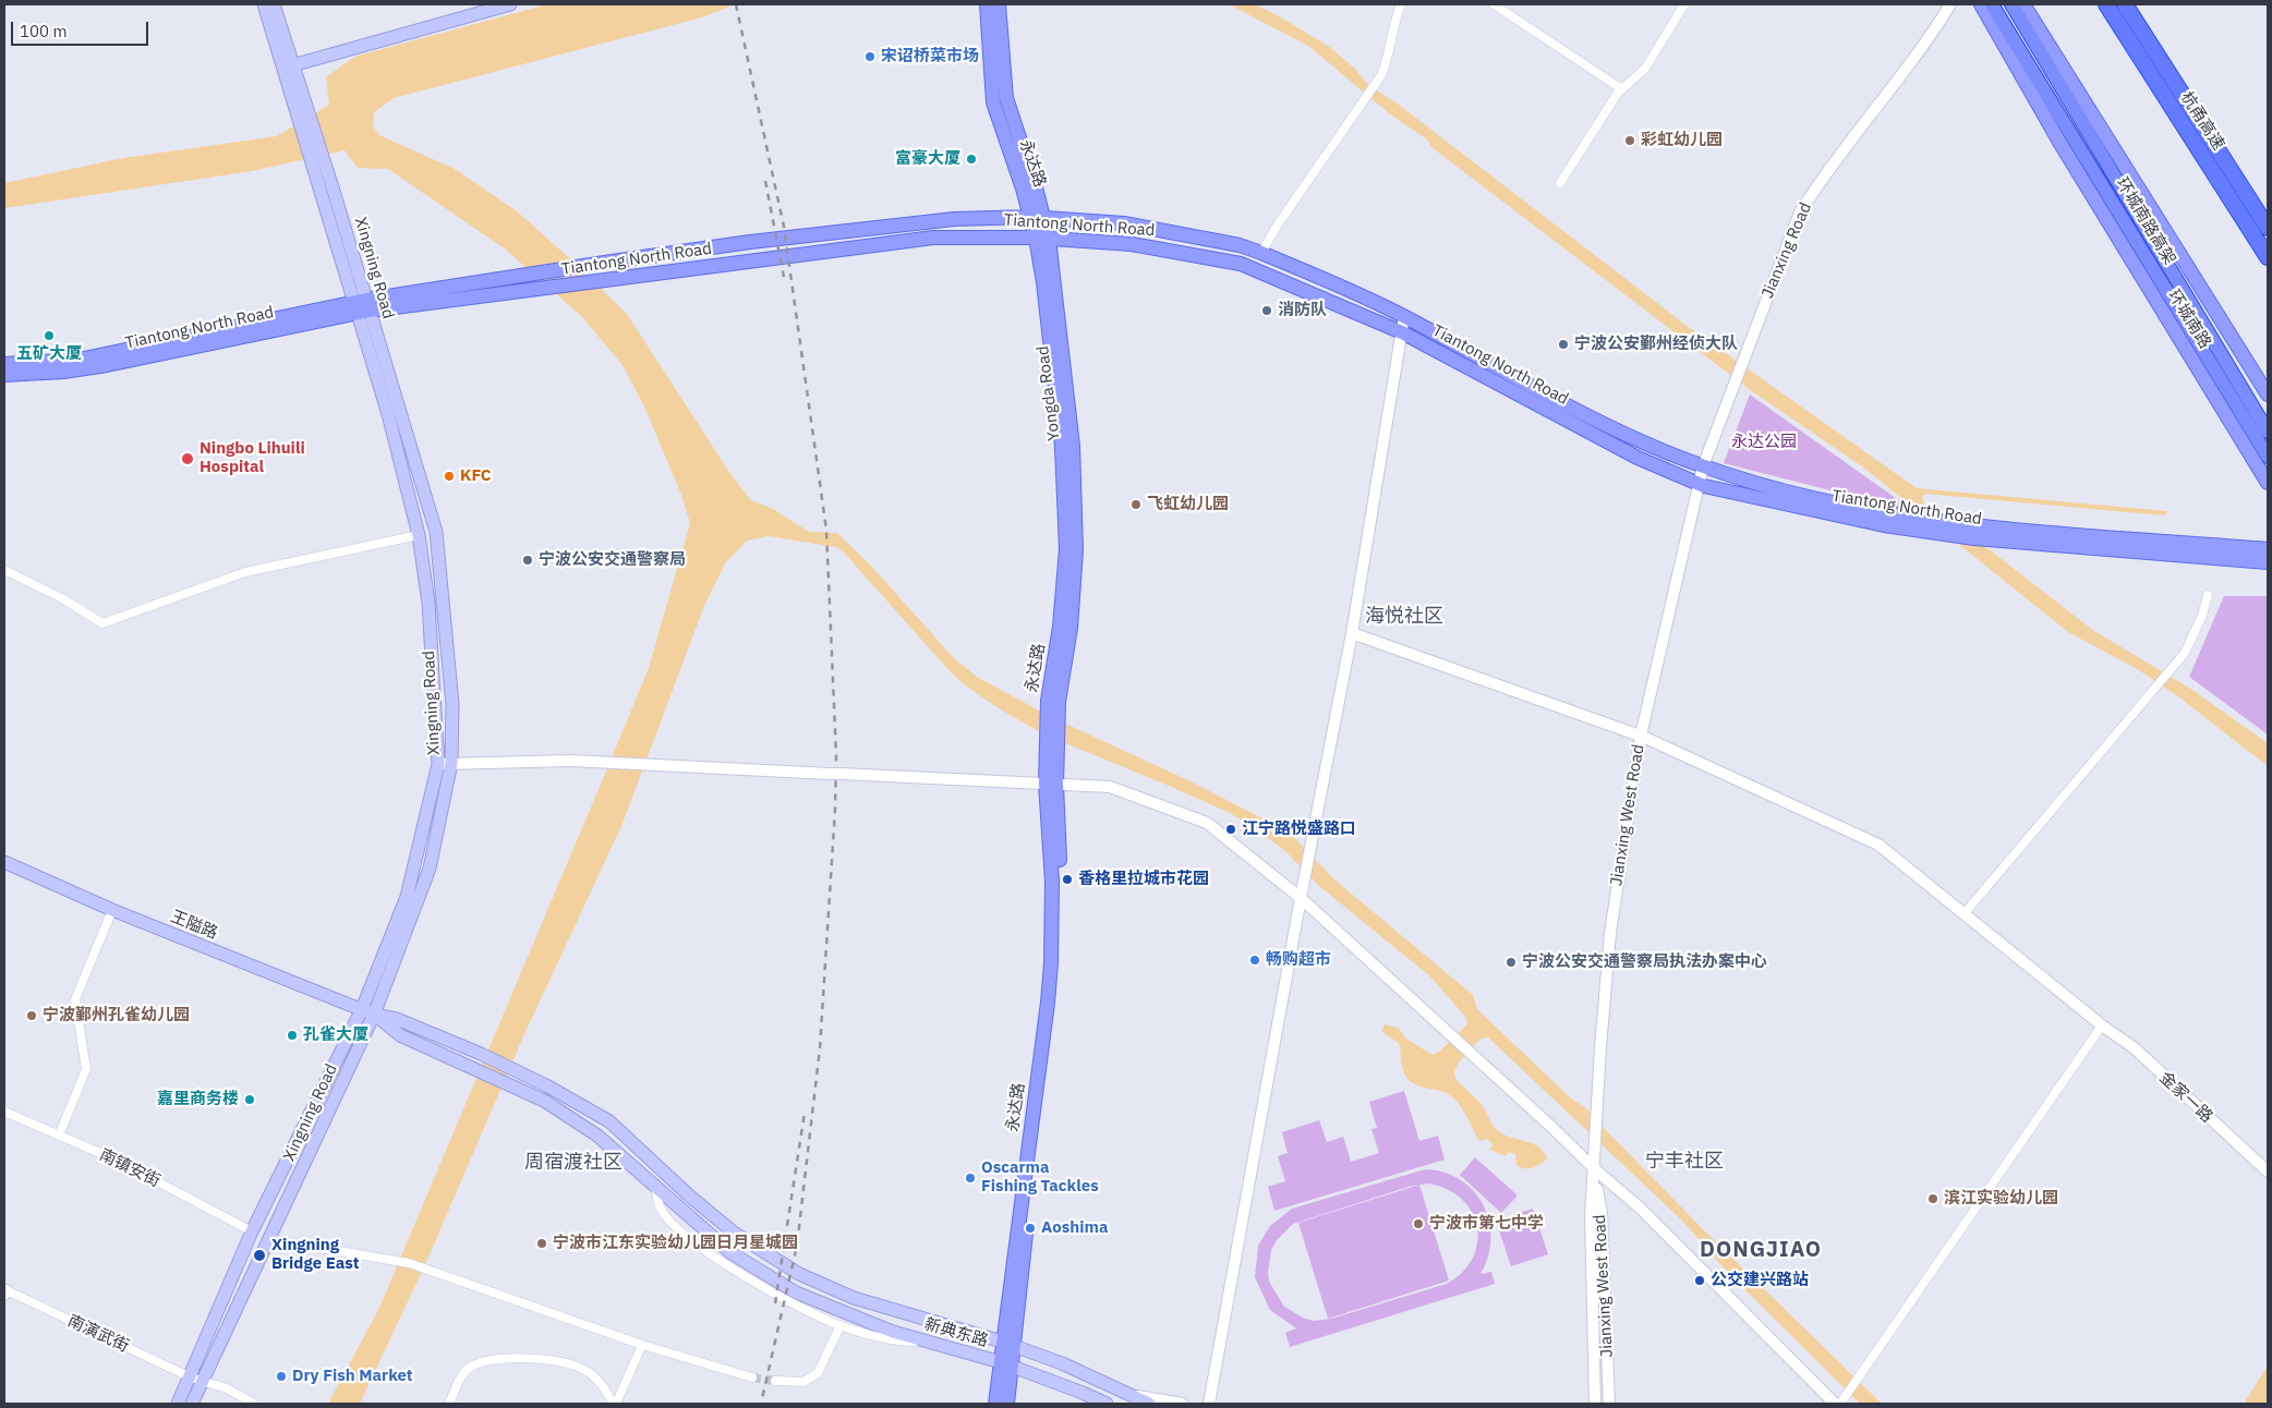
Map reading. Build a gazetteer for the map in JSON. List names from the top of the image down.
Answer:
{
  "streets": {
    "highway": ["杭甬高速", "环城南路高架"],
    "main road": [
      "永达路",
      "Tiantong North Road",
      "Xingning Road",
      "环城南路",
      "王隘路",
      "新典东路"
    ],
    "street": [
      "Jianxing Road",
      "Jianxing West Road",
      "金家一路",
      "南镇安街",
      "南演武街"
    ]
  },
  "crossings": [
    ["永达路", "Tiantong North Road"],
    ["永达路", "新典东路"],
    ["Tiantong North Road", "Jianxing Road"],
    ["Tiantong North Road", "Xingning Road"],
    ["Tiantong North Road", "Jianxing West Road"],
    ["Jianxing Road", "Jianxing West Road"],
    ["Xingning Road", "王隘路"],
    ["Xingning Road", "南镇安街"],
    ["Xingning Road", "新典东路"],
    ["Xingning Road", "南演武街"],
    ["Jianxing West Road", "金家一路"],
    ["王隘路", "新典东路"]
  ],
  "districts": [
    "海悦社区",
    "宁丰社区",
    "周宿渡社区",
    "DONGJIAO"
  ],
  "parks": ["永达公园"],
  "places": [
    "宋诏桥菜市场",
    "彩虹幼儿园",
    "富豪大厦",
    "消防队",
    "五矿大厦",
    "宁波公安鄞州经侦大队",
    "Ningbo Lihuili Hospital",
    "KFC",
    "飞虹幼儿园",
    "宁波公安交通警察局",
    "江宁路悦盛路口",
    "香格里拉城市花园",
    "畅购超市",
    "宁波公安交通警察局执法办案中心",
    "宁波鄞州孔雀幼儿园",
    "孔雀大厦",
    "嘉里商务楼",
    "Oscarma Fishing Tackles",
    "滨江实验幼儿园",
    "宁波市第七中学",
    "Aoshima",
    "宁波市江东实验幼儿园日月星城园",
    "Xingning Bridge East",
    "公交建兴路站",
    "Dry Fish Market"
  ],
  "scale_bar": "100 m"
}
